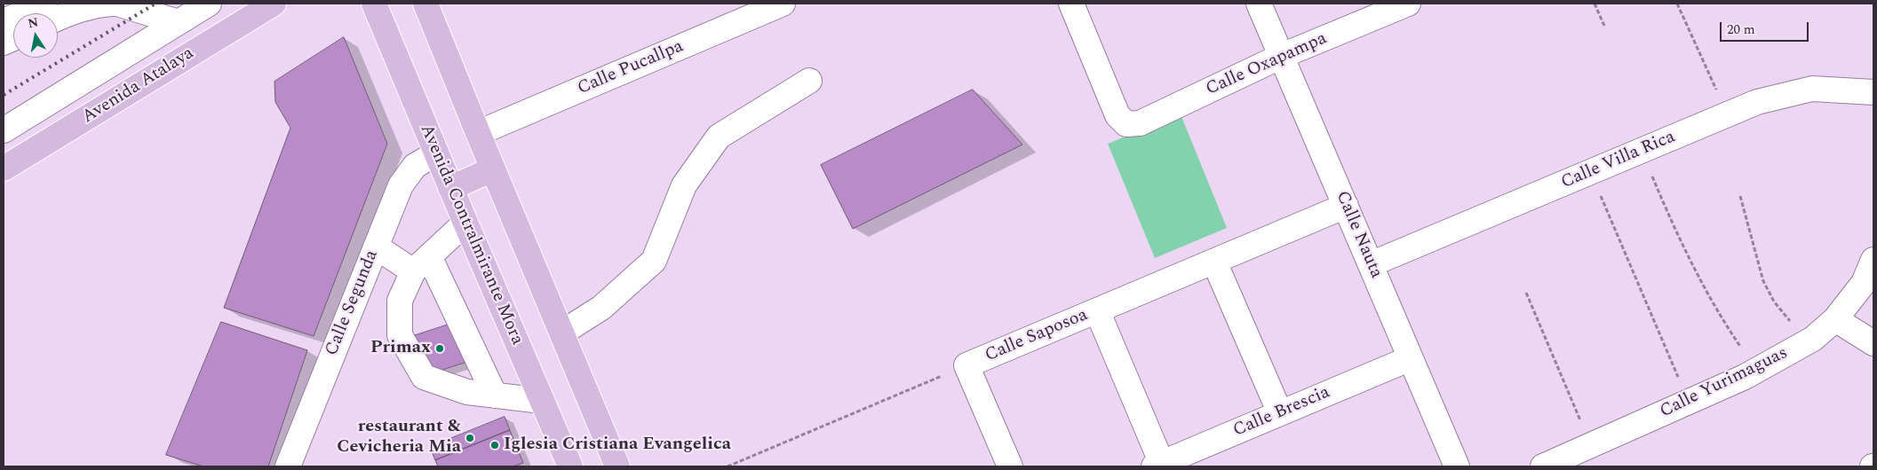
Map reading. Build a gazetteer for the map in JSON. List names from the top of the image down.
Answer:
{
  "streets": {
    "main road": ["Avenida Atalaya", "Avenida Contralmirante Mora"],
    "street": [
      "Calle Oxapampa",
      "Calle Pucallpa",
      "Calle Villa Rica",
      "Calle Nauta",
      "Calle Segunda",
      "Calle Saposoa",
      "Calle Yurimaguas",
      "Calle Brescia"
    ]
  },
  "crossings": [
    ["Calle Oxapampa", "Calle Nauta"],
    ["Calle Villa Rica", "Calle Nauta"],
    ["Avenida Contralmirante Mora", "Calle Segunda"],
    ["Calle Nauta", "Calle Saposoa"],
    ["Calle Nauta", "Calle Brescia"]
  ],
  "places": ["Primax", "restaurant & Cevicheria Mia", "Iglesia Cristiana Evangelica"],
  "scale_bar": "20 m",
  "north": "top"
}
